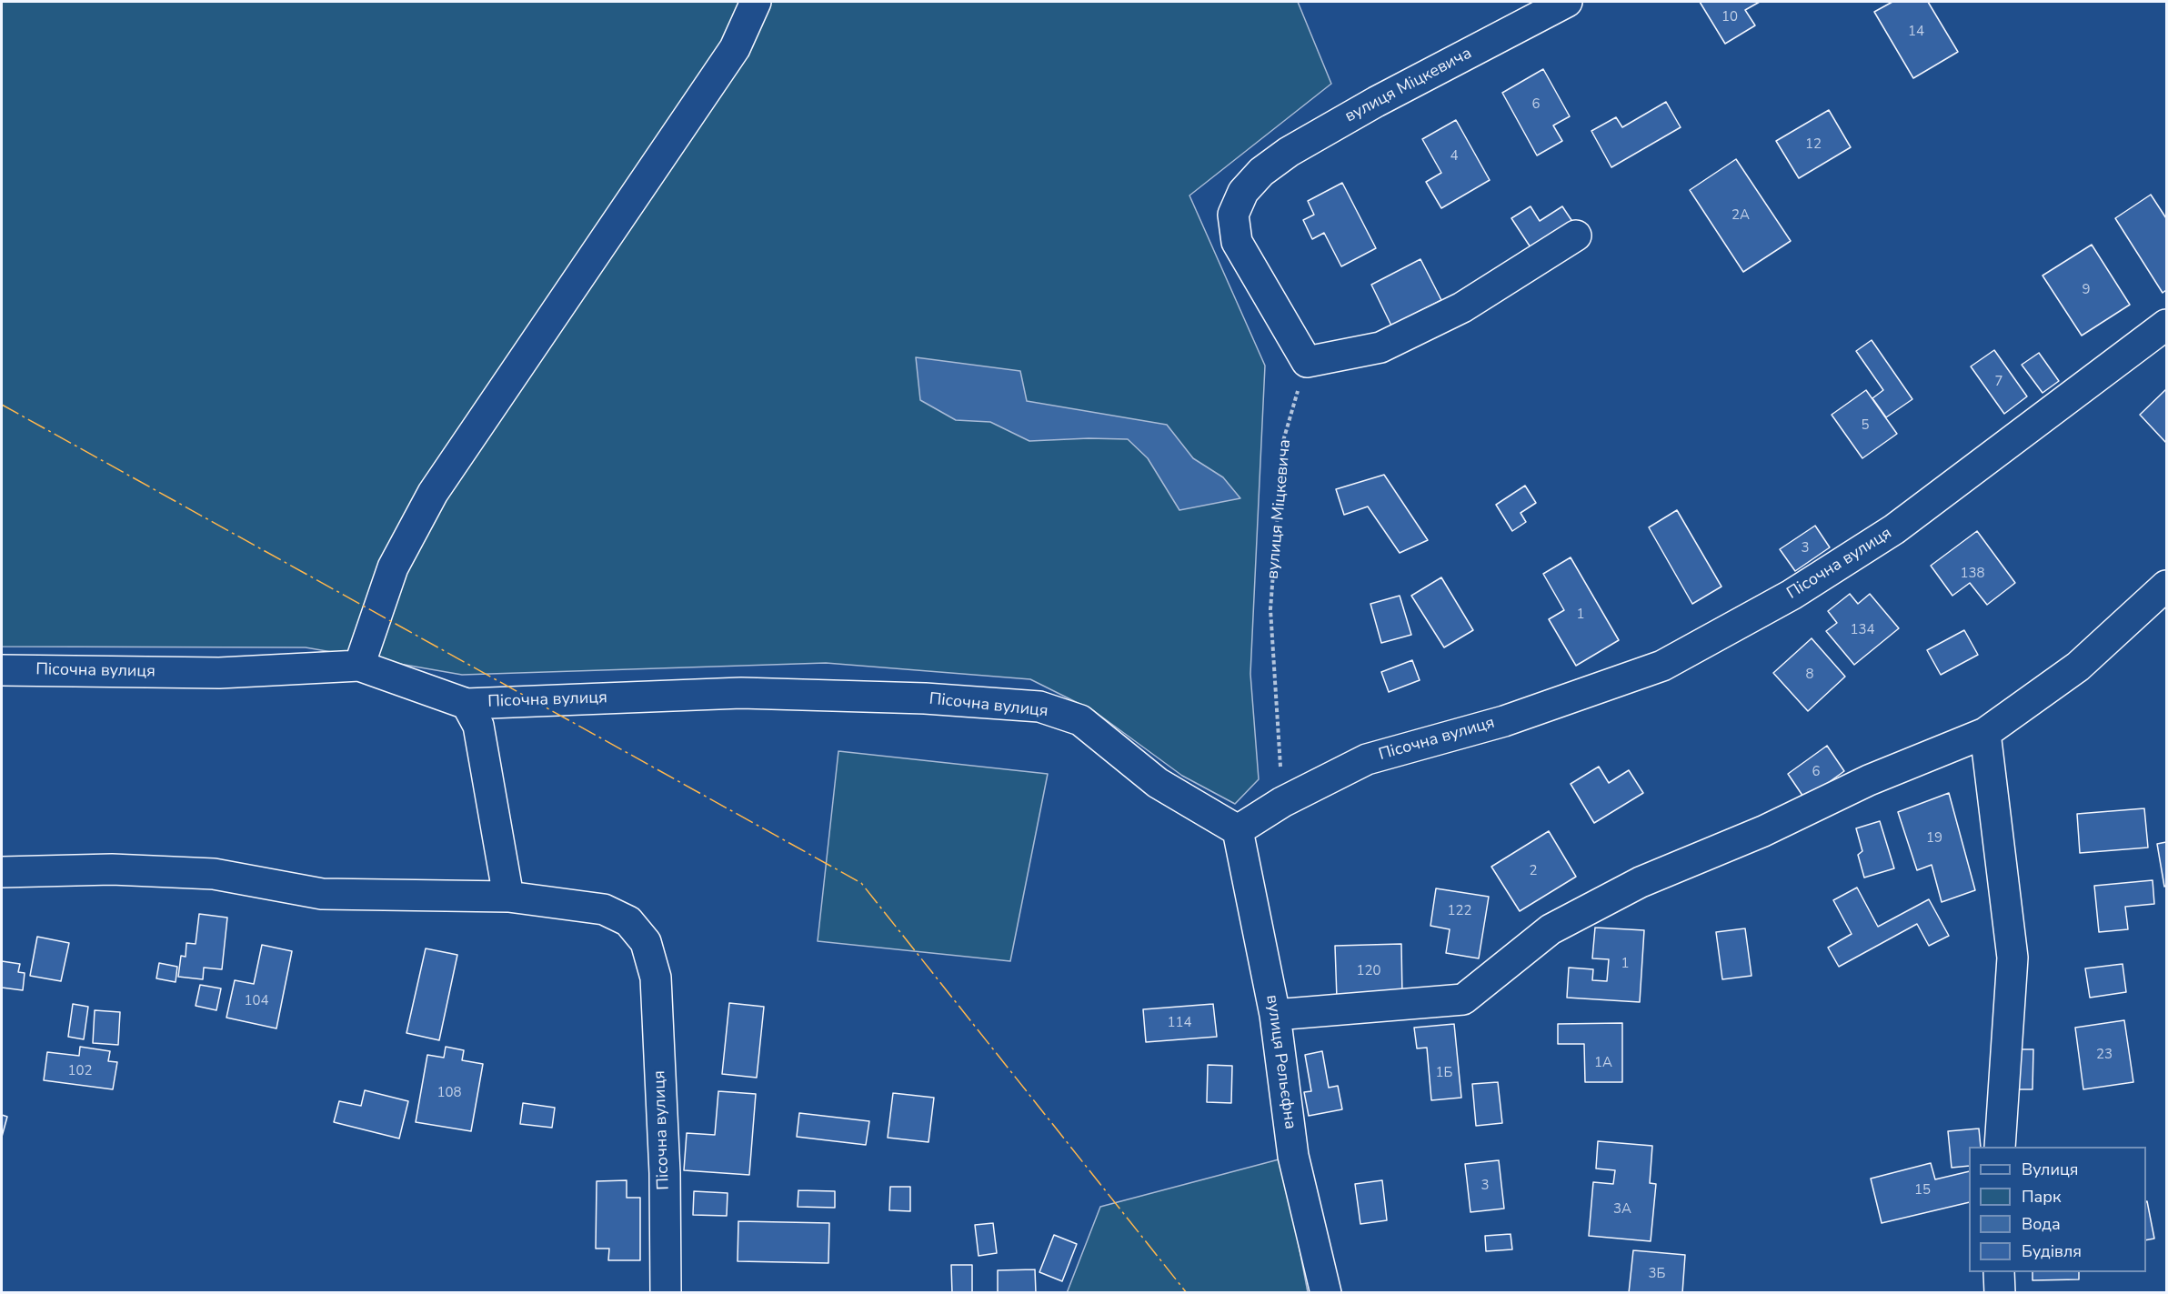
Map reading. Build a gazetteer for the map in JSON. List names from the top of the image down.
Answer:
{
  "streets": {
    "street": ["вулиця Міцкевича", "Пісочна вулиця", "вулиця Рельєфна"]
  },
  "crossings": [
    ["вулиця Міцкевича", "Пісочна вулиця"],
    ["Пісочна вулиця", "вулиця Рельєфна"]
  ],
  "house_numbers": [
    "10",
    "14",
    "6",
    "12",
    "4",
    "2А",
    "9",
    "7",
    "5",
    "3",
    "138",
    "1",
    "134",
    "8",
    "6",
    "19",
    "2",
    "122",
    "1",
    "120",
    "104",
    "114",
    "23",
    "1А",
    "102",
    "1Б",
    "108",
    "3",
    "15",
    "3А",
    "3Б"
  ],
  "legend": [
    "Вулиця",
    "Парк",
    "Вода",
    "Будівля"
  ]
}
